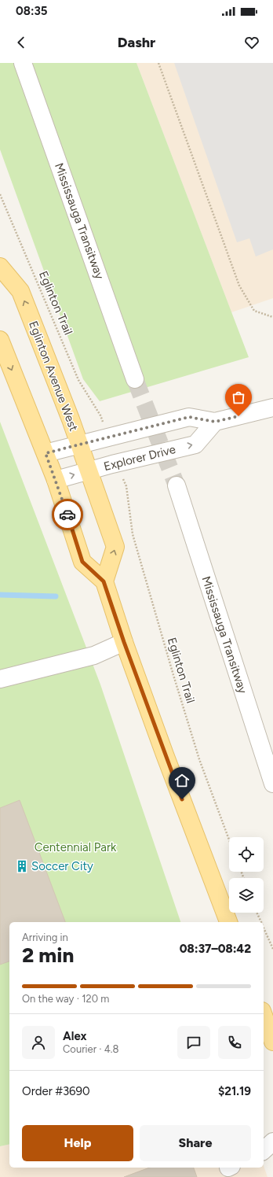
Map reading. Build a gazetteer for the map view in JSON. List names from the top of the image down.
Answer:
{
  "streets": {
    "main road": ["Eglinton Avenue West"],
    "street": ["Mississauga Transitway", "Explorer Drive"],
    "path": ["Eglinton Trail"]
  },
  "crossings": [
    ["Eglinton Avenue West", "Explorer Drive"]
  ],
  "parks": ["Centennial Park"],
  "places": {
    "building": ["Soccer City"]
  },
  "page": {
    "status": "08:35",
    "header": "Dashr",
    "heading": ["2 min", "Arriving in", "08:37–08:42"],
    "panel": [
      "Alex",
      "Courier · 4.8",
      "Order #3690",
      "$21.19"
    ],
    "bar": "On the way · 120 m",
    "buttons": ["Help", "Share"]
  }
}
